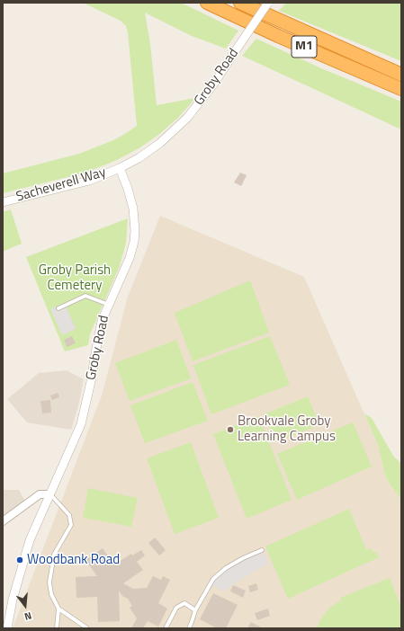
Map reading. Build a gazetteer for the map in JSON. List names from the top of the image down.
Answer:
{
  "streets": {
    "highway": ["M1"],
    "street": ["Groby Road", "Sacheverell Way"]
  },
  "crossings": [
    ["Groby Road", "Sacheverell Way"]
  ],
  "parks": ["Groby Parish Cemetery"],
  "places": ["Brookvale Groby Learning Campus", "Woodbank Road"],
  "north": "bottom"
}
